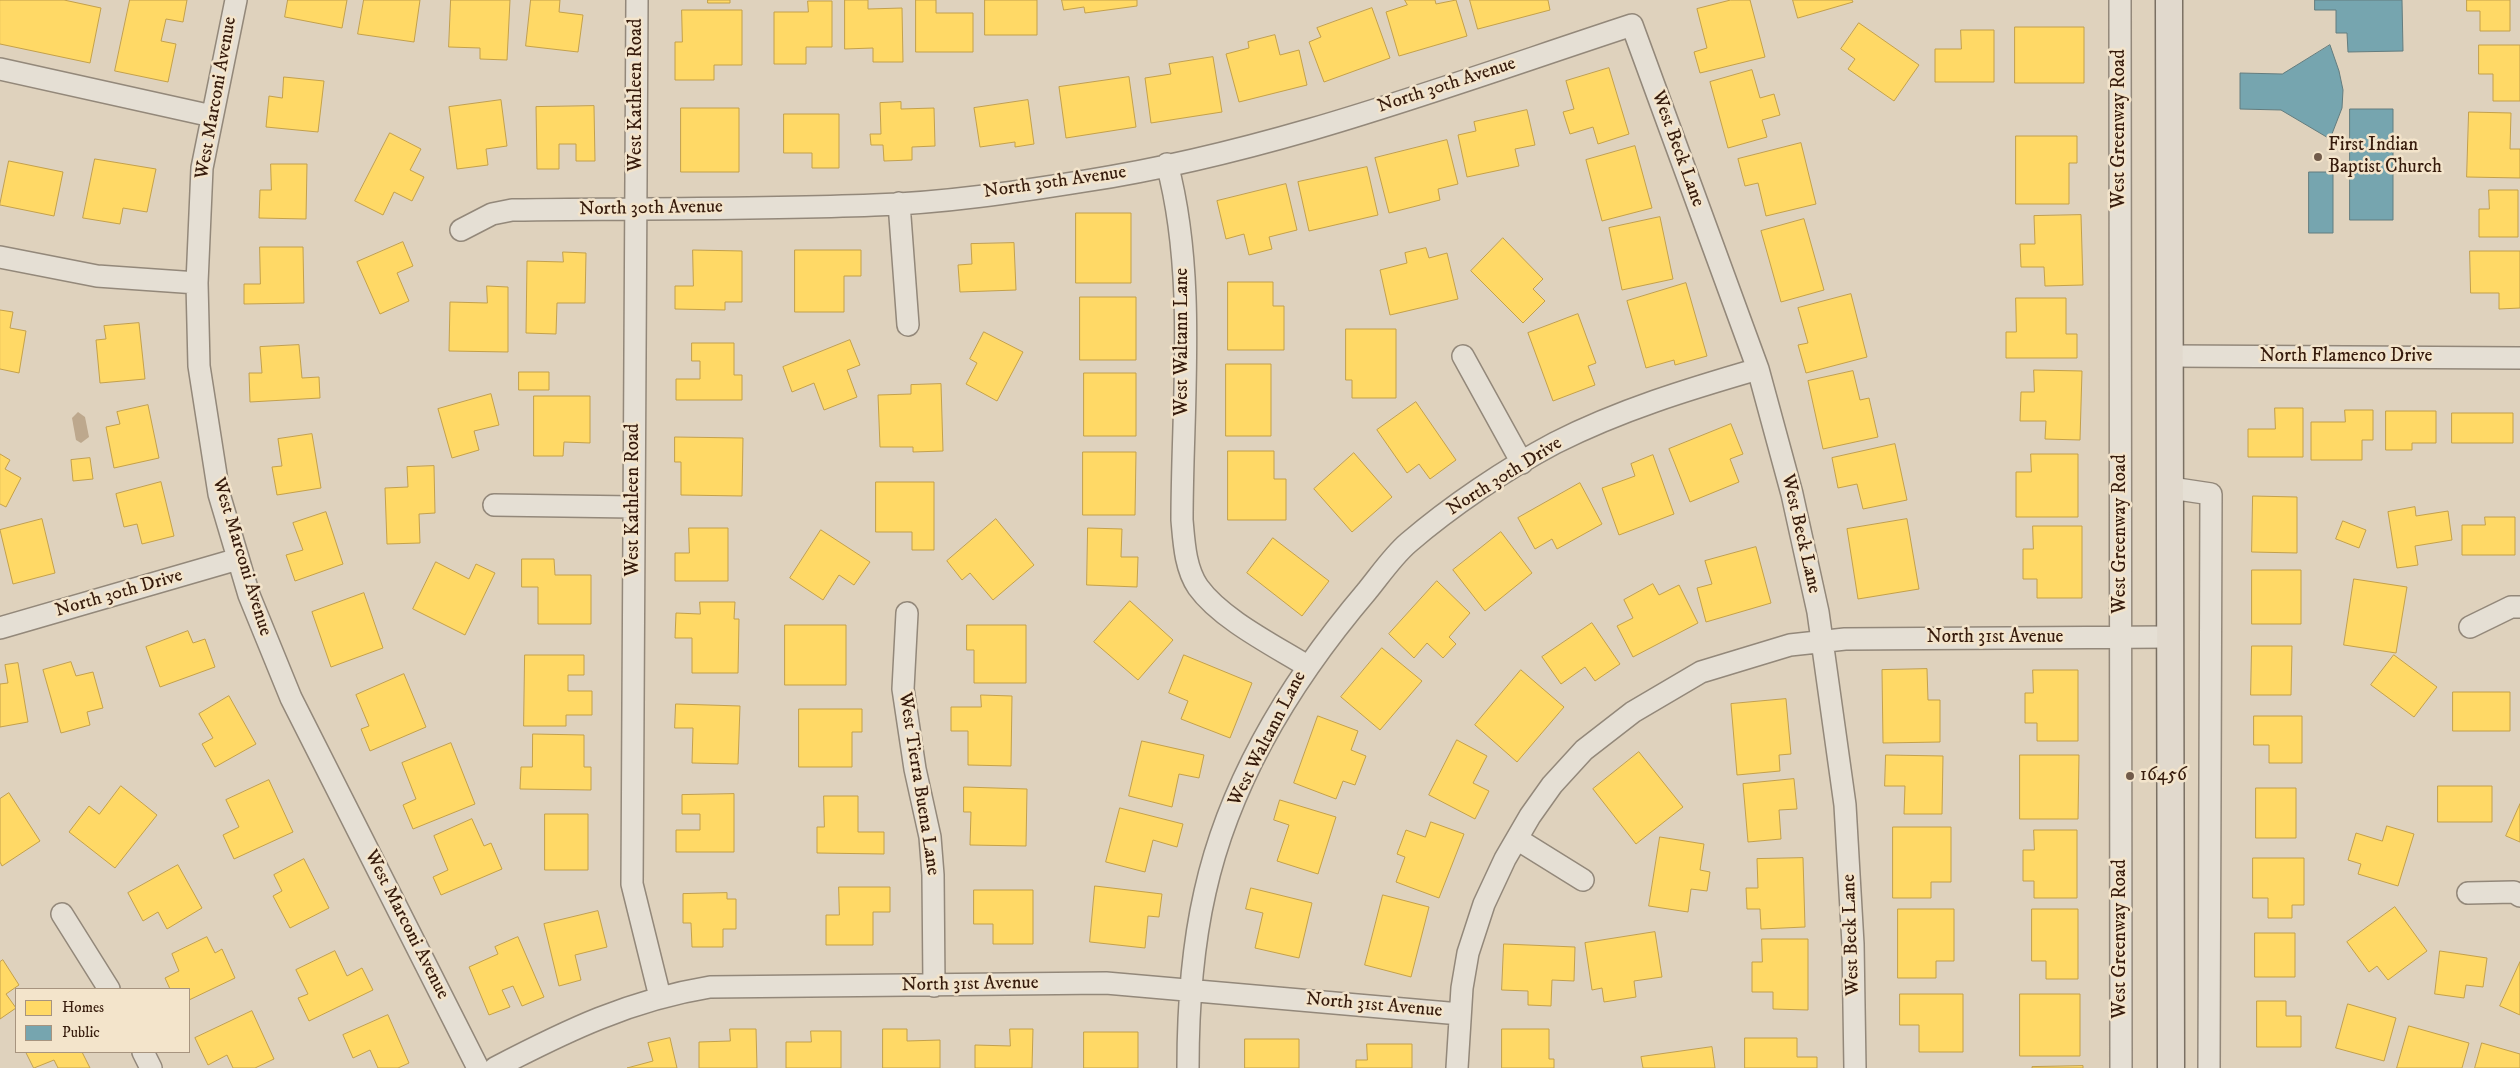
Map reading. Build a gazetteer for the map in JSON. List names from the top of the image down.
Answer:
{
  "streets": {
    "street": [
      "North 30th Avenue",
      "West Kathleen Road",
      "West Marconi Avenue",
      "West Greenway Road",
      "West Beck Lane",
      "West Waltann Lane",
      "North Flamenco Drive",
      "North 30th Drive",
      "North 31st Avenue",
      "West Tierra Buena Lane"
    ]
  },
  "crossings": [
    ["North 30th Avenue", "West Kathleen Road"],
    ["North 30th Avenue", "West Beck Lane"],
    ["North 30th Avenue", "West Waltann Lane"],
    ["West Kathleen Road", "North 31st Avenue"],
    ["West Marconi Avenue", "North 30th Drive"],
    ["West Greenway Road", "North 31st Avenue"],
    ["West Beck Lane", "North 30th Drive"],
    ["West Beck Lane", "North 31st Avenue"],
    ["West Waltann Lane", "North 30th Drive"],
    ["West Waltann Lane", "North 31st Avenue"],
    ["North 31st Avenue", "West Tierra Buena Lane"]
  ],
  "places": ["First Indian Baptist Church", "16456"],
  "legend": ["Homes", "Public"]
}
